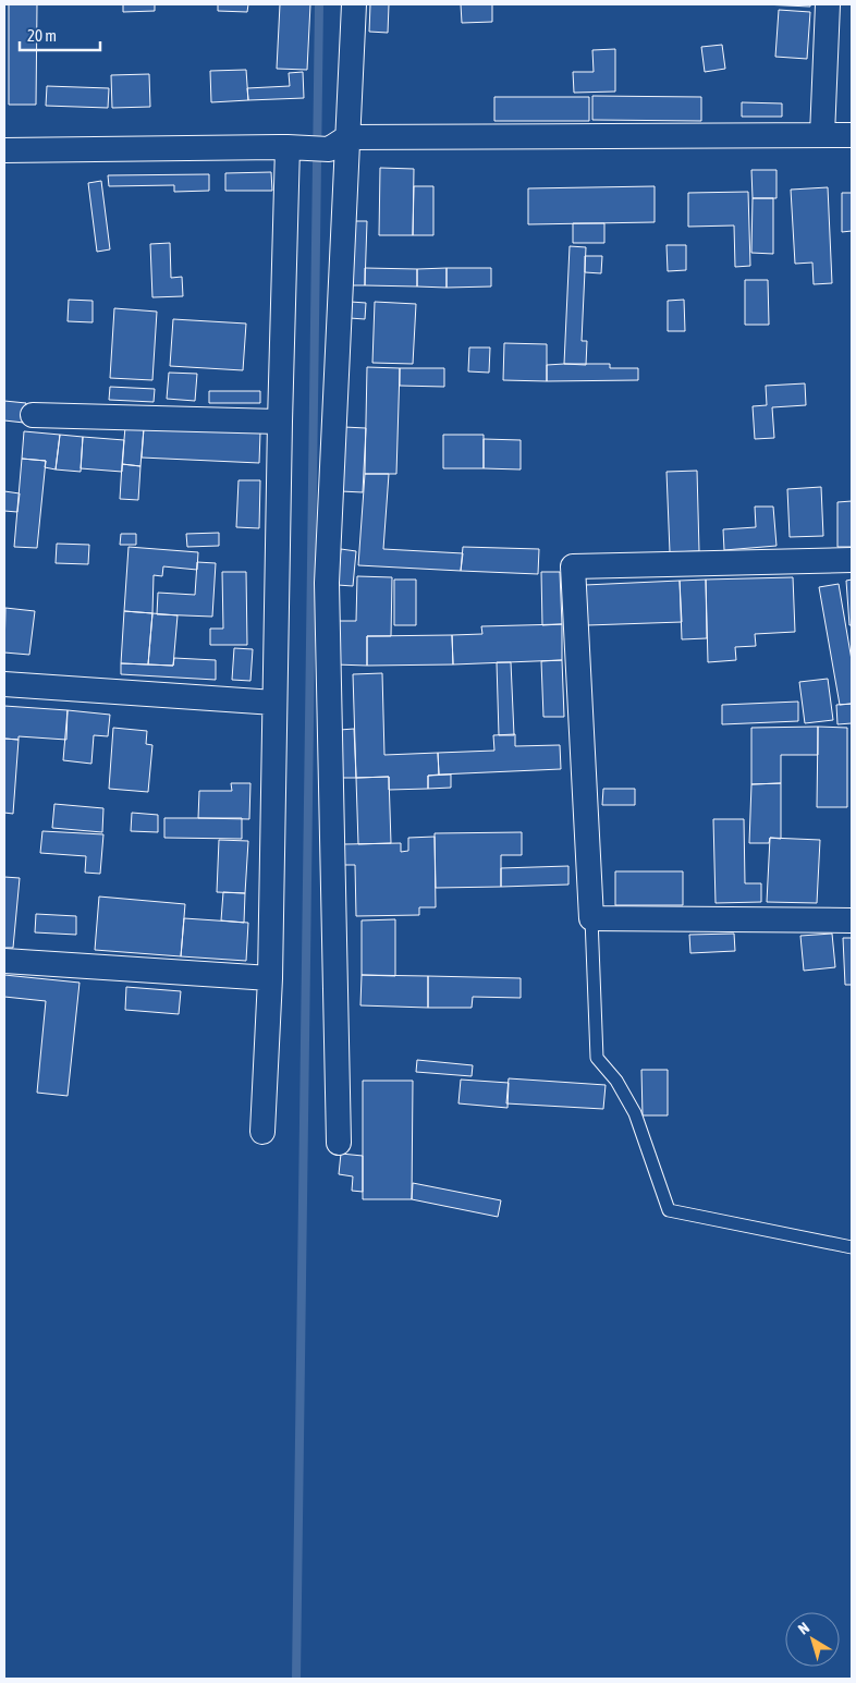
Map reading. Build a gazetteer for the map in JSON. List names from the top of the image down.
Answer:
{
  "scale_bar": "20 m",
  "north": "top left"
}
